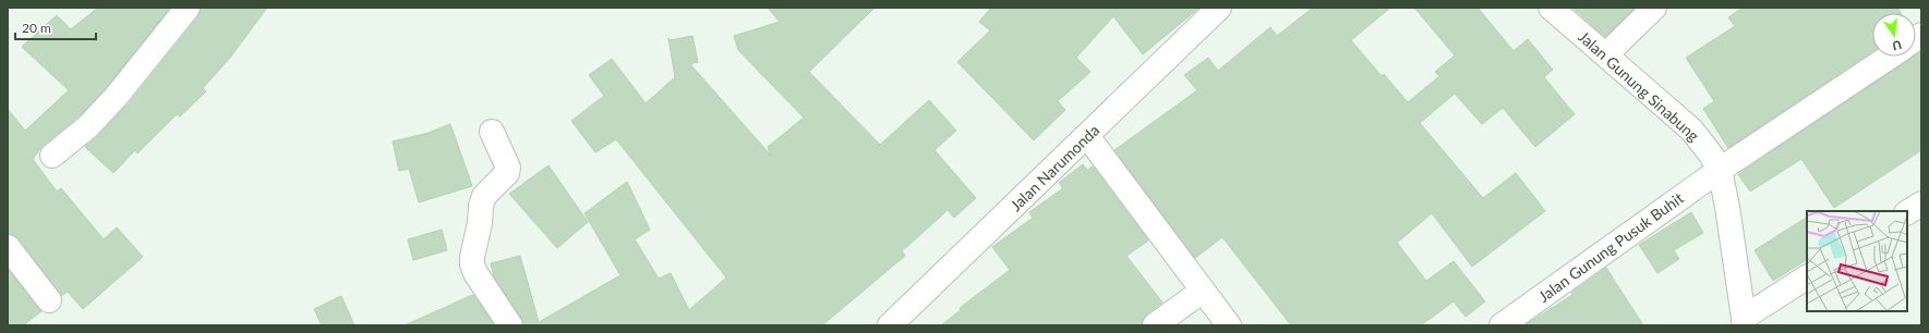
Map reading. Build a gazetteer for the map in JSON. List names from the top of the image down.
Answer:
{
  "streets": {
    "street": ["Jalan Gunung Sinabung", "Jalan Narumonda", "Jalan Gunung Pusuk Buhit"]
  },
  "crossings": [
    ["Jalan Gunung Sinabung", "Jalan Gunung Pusuk Buhit"]
  ],
  "scale_bar": "20 m",
  "north": "bottom"
}
